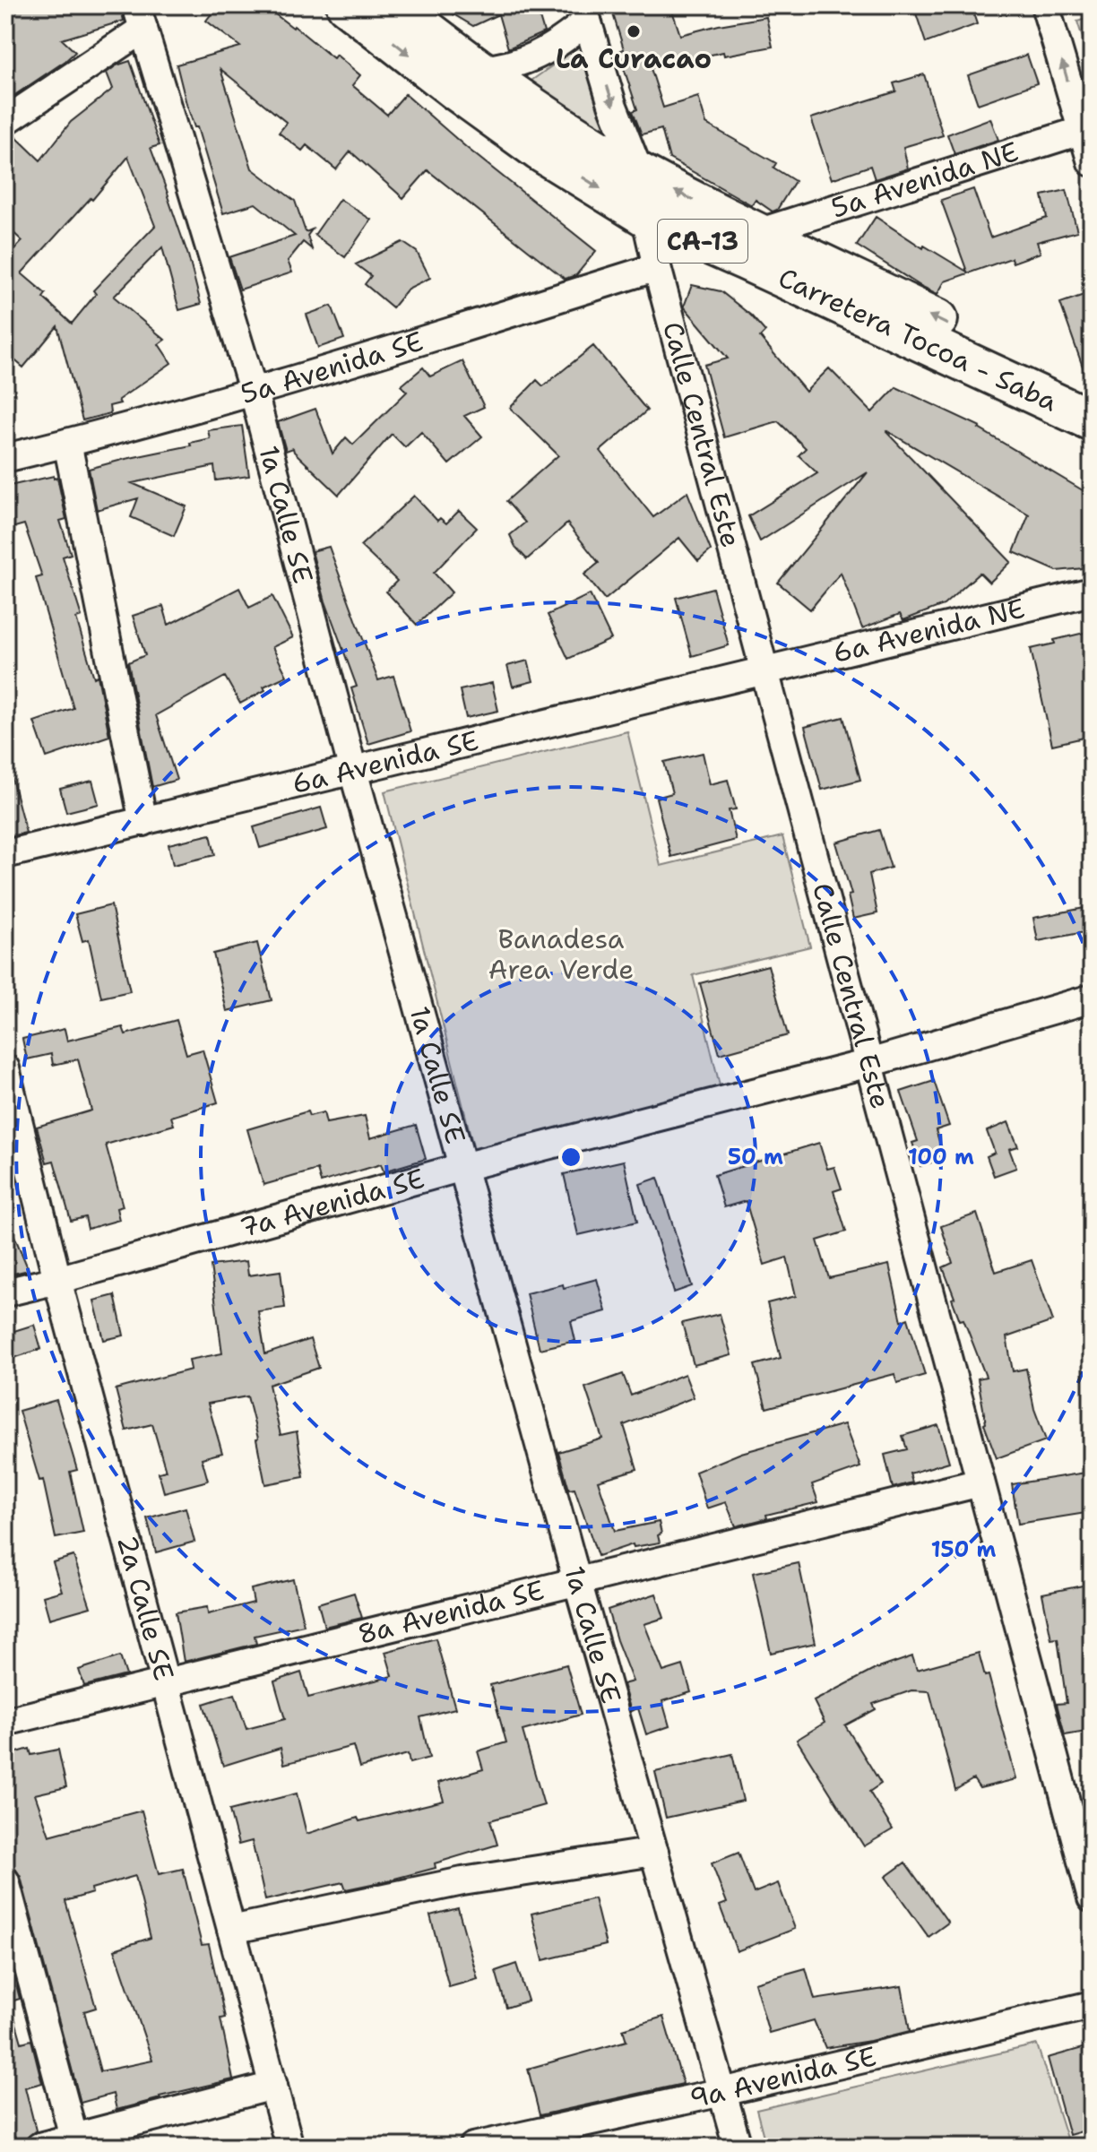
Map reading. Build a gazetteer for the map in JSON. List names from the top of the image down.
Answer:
{
  "streets": {
    "main road": ["CA-13", "Carretera Tocoa - Saba"],
    "street": [
      "5a Avenida NE",
      "5a Avenida SE",
      "Calle Central Este",
      "1a Calle SE",
      "6a Avenida NE",
      "6a Avenida SE",
      "7a Avenida SE",
      "2a Calle SE",
      "8a Avenida SE",
      "9a Avenida SE"
    ]
  },
  "crossings": [
    ["5a Avenida NE", "Carretera Tocoa - Saba"],
    ["Carretera Tocoa - Saba", "Calle Central Este"],
    ["5a Avenida SE", "Calle Central Este"],
    ["5a Avenida SE", "1a Calle SE"],
    ["Calle Central Este", "6a Avenida NE"],
    ["Calle Central Este", "6a Avenida SE"],
    ["Calle Central Este", "7a Avenida SE"],
    ["Calle Central Este", "8a Avenida SE"],
    ["1a Calle SE", "6a Avenida SE"],
    ["1a Calle SE", "7a Avenida SE"],
    ["1a Calle SE", "8a Avenida SE"],
    ["1a Calle SE", "9a Avenida SE"],
    ["6a Avenida NE", "6a Avenida SE"],
    ["7a Avenida SE", "2a Calle SE"],
    ["2a Calle SE", "8a Avenida SE"]
  ],
  "parks": ["Banadesa Area Verde"],
  "places": ["La Curacao"],
  "rings": ["50 m", "100 m", "150 m"]
}
